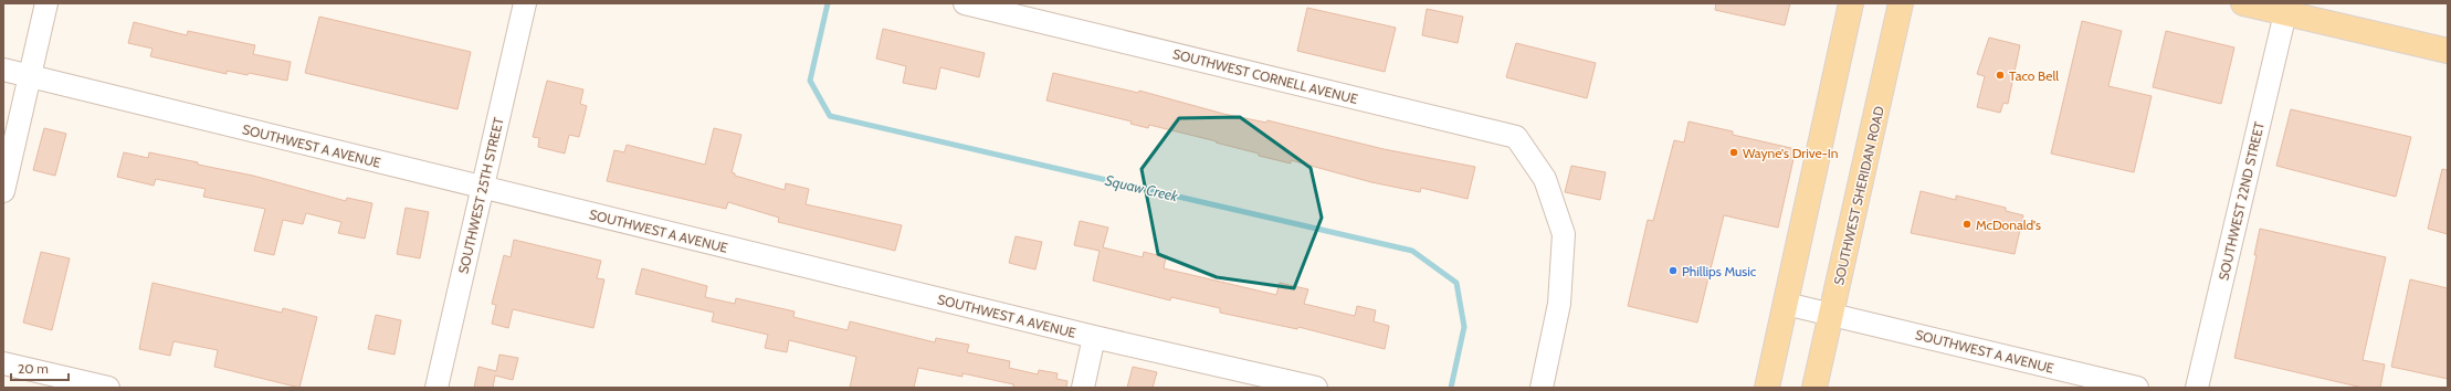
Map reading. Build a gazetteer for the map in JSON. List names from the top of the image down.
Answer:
{
  "streets": {
    "main road": ["SOUTHWEST SHERIDAN ROAD"],
    "street": [
      "SOUTHWEST CORNELL AVENUE",
      "SOUTHWEST A AVENUE",
      "SOUTHWEST 25TH STREET",
      "SOUTHWEST 22ND STREET"
    ]
  },
  "crossings": [
    ["SOUTHWEST A AVENUE", "SOUTHWEST 25TH STREET"],
    ["SOUTHWEST A AVENUE", "SOUTHWEST SHERIDAN ROAD"]
  ],
  "water": ["Squaw Creek"],
  "places": [
    "Taco Bell",
    "Wayne's Drive-In",
    "McDonald's",
    "Phillips Music"
  ],
  "scale_bar": "20 m"
}
